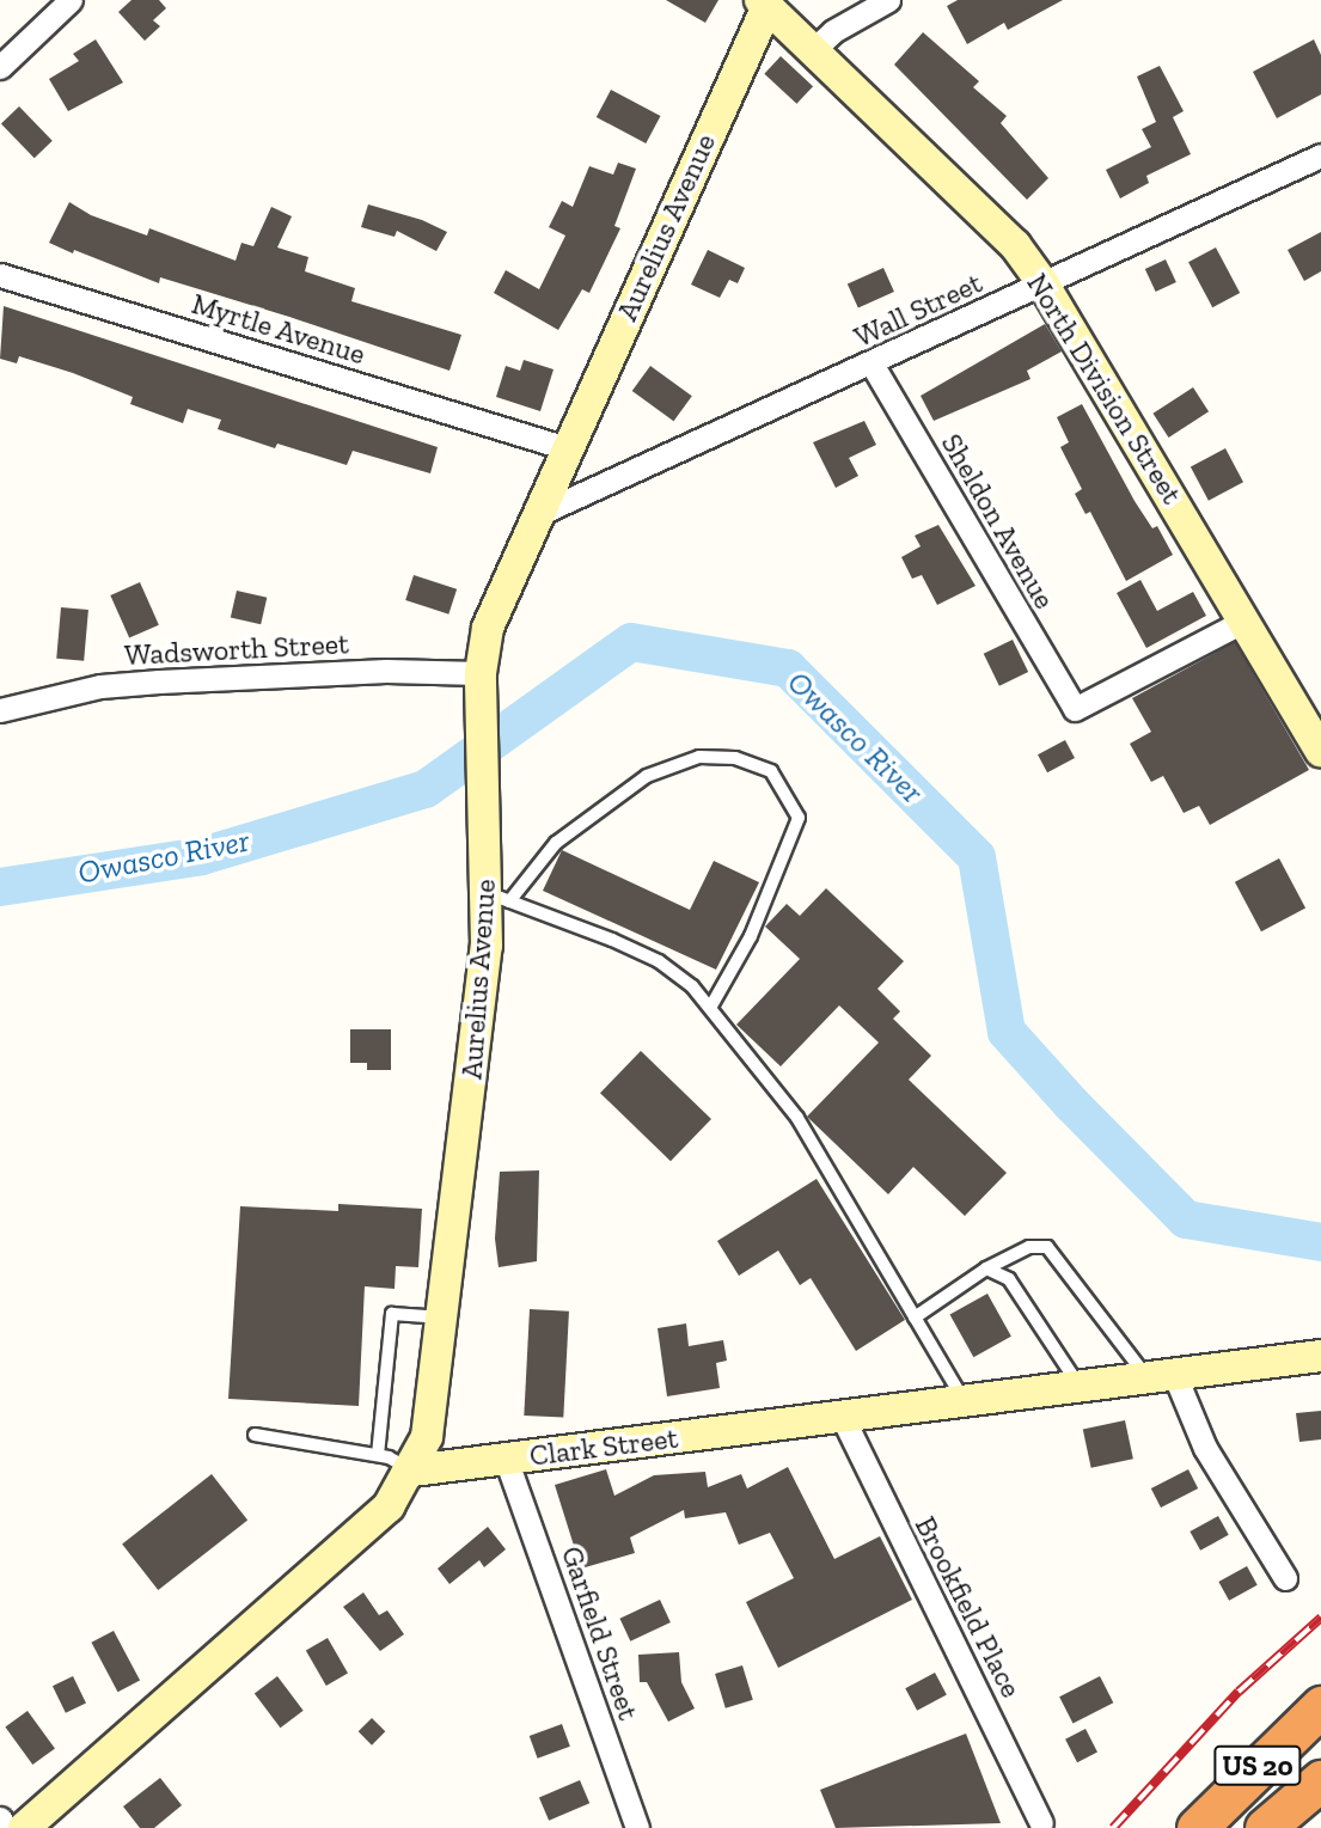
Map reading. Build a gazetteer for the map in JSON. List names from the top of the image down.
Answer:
{
  "streets": {
    "highway": ["US 20"],
    "street": [
      "Aurelius Avenue",
      "Wall Street",
      "Myrtle Avenue",
      "North Division Street",
      "Sheldon Avenue",
      "Wadsworth Street",
      "Clark Street",
      "Brookfield Place",
      "Garfield Street"
    ]
  },
  "crossings": [
    ["Aurelius Avenue", "Wall Street"],
    ["Aurelius Avenue", "Myrtle Avenue"],
    ["Aurelius Avenue", "North Division Street"],
    ["Aurelius Avenue", "Wadsworth Street"],
    ["Aurelius Avenue", "Clark Street"],
    ["Wall Street", "North Division Street"],
    ["Wall Street", "Sheldon Avenue"],
    ["North Division Street", "Sheldon Avenue"],
    ["Clark Street", "Brookfield Place"],
    ["Clark Street", "Garfield Street"]
  ],
  "water": ["Owasco River"]
}
